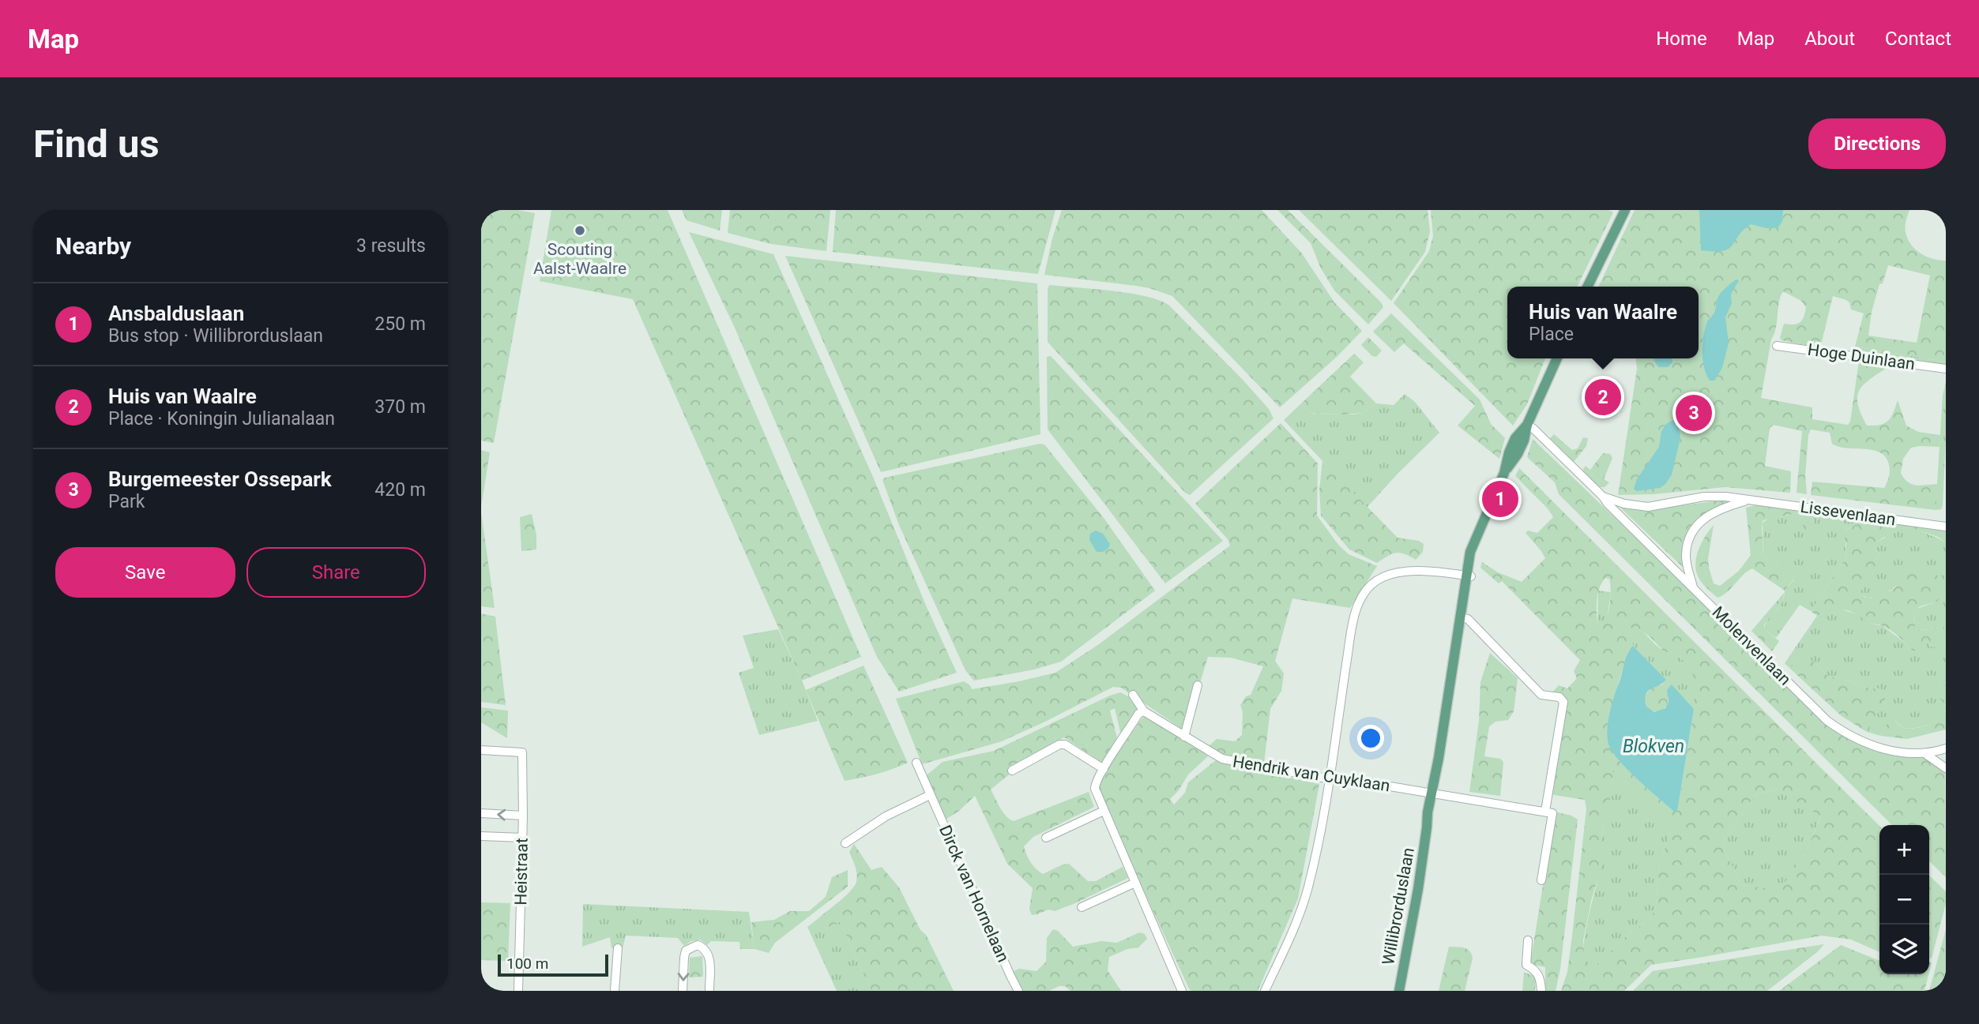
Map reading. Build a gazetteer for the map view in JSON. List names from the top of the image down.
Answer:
{
  "streets": {
    "main road": ["Willibrorduslaan"],
    "street": [
      "Hoge Duinlaan",
      "Lissevenlaan",
      "Molenvenlaan",
      "Hendrik van Cuyklaan",
      "Heistraat",
      "Dirck van Hornelaan"
    ]
  },
  "crossings": [
    ["Lissevenlaan", "Molenvenlaan"],
    ["Lissevenlaan", "Willibrorduslaan"],
    ["Hendrik van Cuyklaan", "Willibrorduslaan"]
  ],
  "water": ["Blokven"],
  "places": ["Scouting Aalst-Waalre"],
  "scale_bar": "100 m",
  "page": {
    "header": "Map",
    "nav": [
      "Home",
      "Map",
      "About",
      "Contact"
    ],
    "buttons": [
      "Directions",
      ["Save", "Share"]
    ],
    "title": "Find us",
    "heading": ["Nearby", "3 results"],
    "list": [
      {
        "mark": "1",
        "name": "Ansbalduslaan",
        "note": "Bus stop · Willibrorduslaan",
        "value": "250 m"
      },
      {
        "mark": "2",
        "name": "Huis van Waalre",
        "note": "Place · Koningin Julianalaan",
        "value": "370 m"
      },
      {
        "mark": "3",
        "name": "Burgemeester Ossepark",
        "note": "Park",
        "value": "420 m"
      }
    ],
    "popup": ["Huis van Waalre", "Place"],
    "pins": ["2", "3", "1"],
    "map_buttons": ["+", "−"],
    "scale": "100 m"
  }
}
